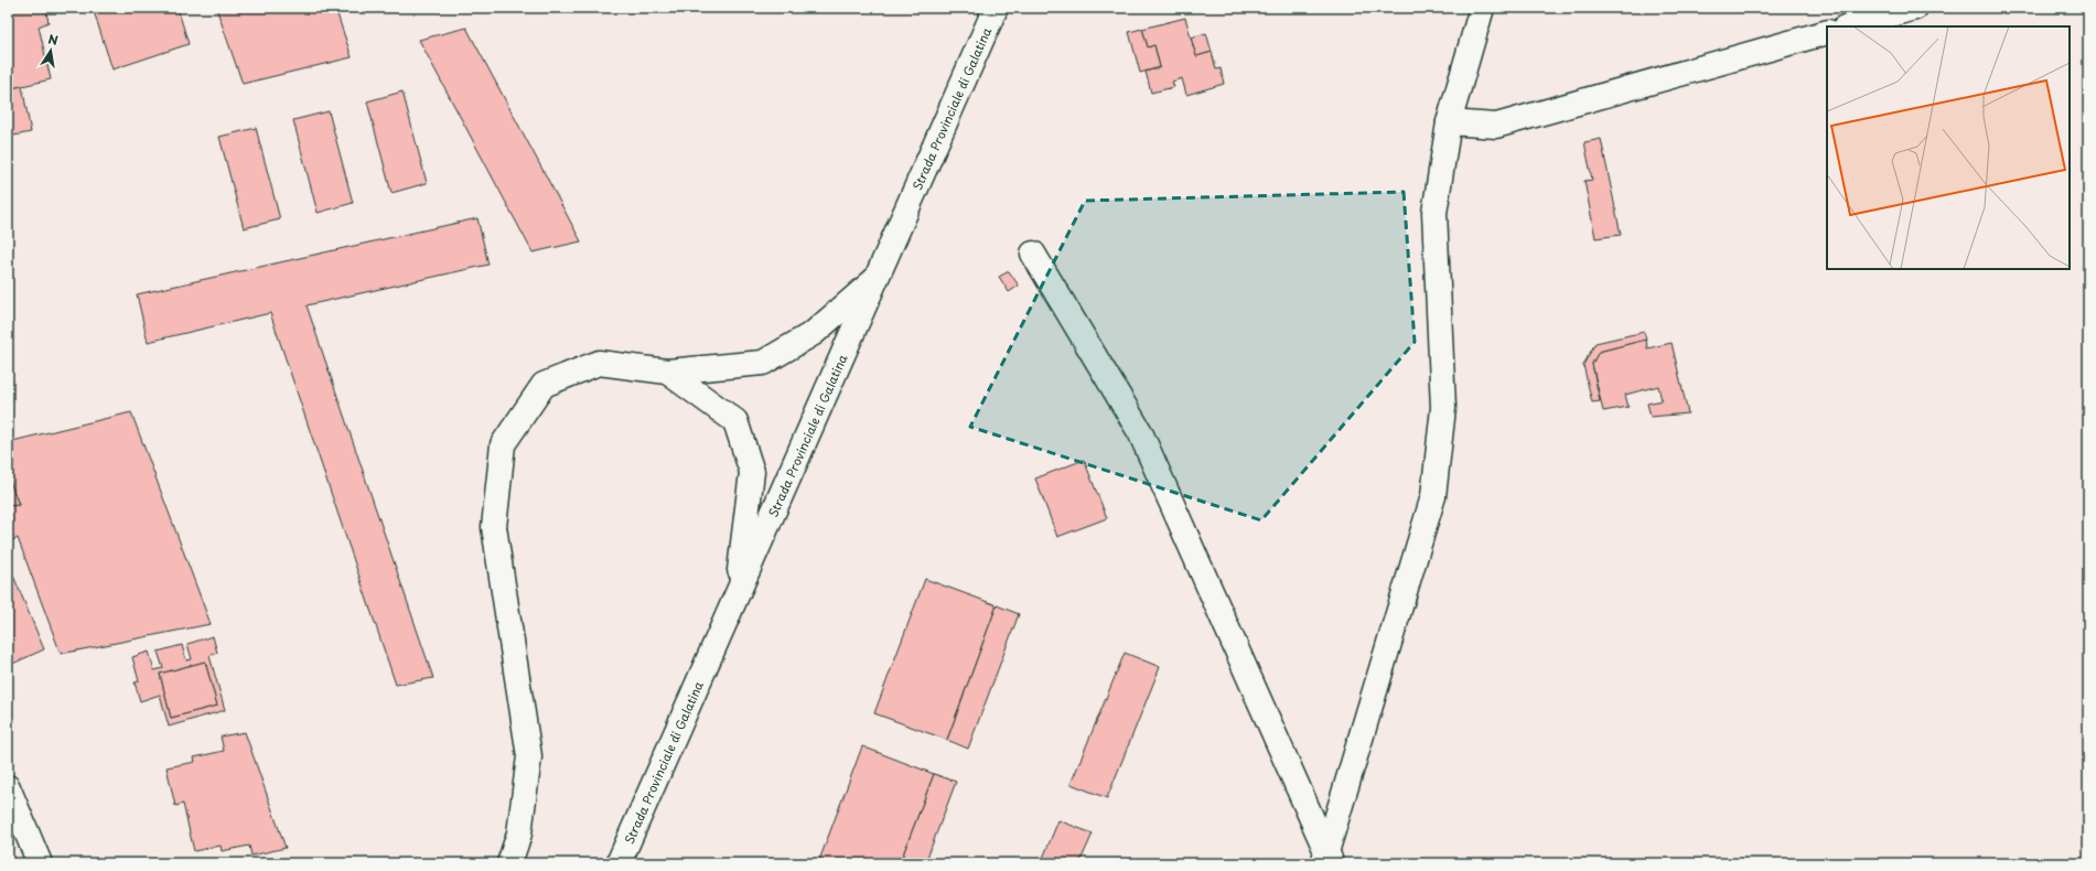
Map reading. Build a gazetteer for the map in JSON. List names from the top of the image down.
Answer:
{
  "streets": {
    "main road": ["Strada Provinciale di Galatina"]
  },
  "north": "top"
}
